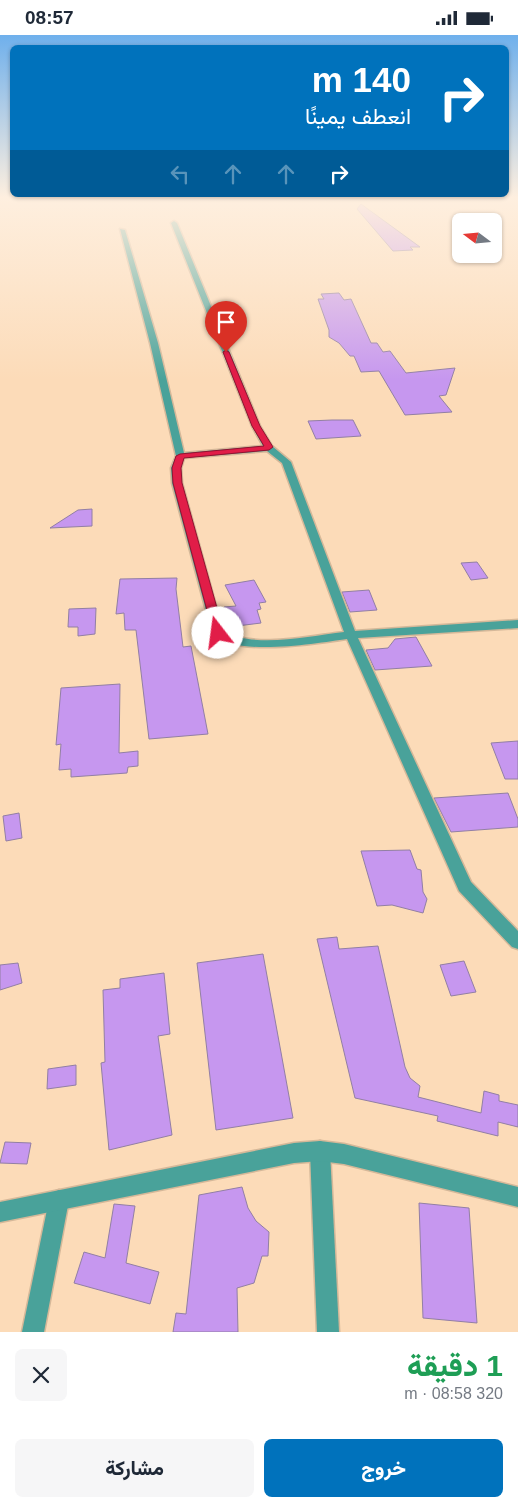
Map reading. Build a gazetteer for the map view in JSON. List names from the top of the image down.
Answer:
{
  "north": "left",
  "page": {
    "status": "08:57",
    "turn": ["140 m", "انعطف يمينًا"],
    "heading": ["1 دقيقة", "320 m · 08:58"],
    "buttons": ["خروج", "مشاركة"]
  }
}
